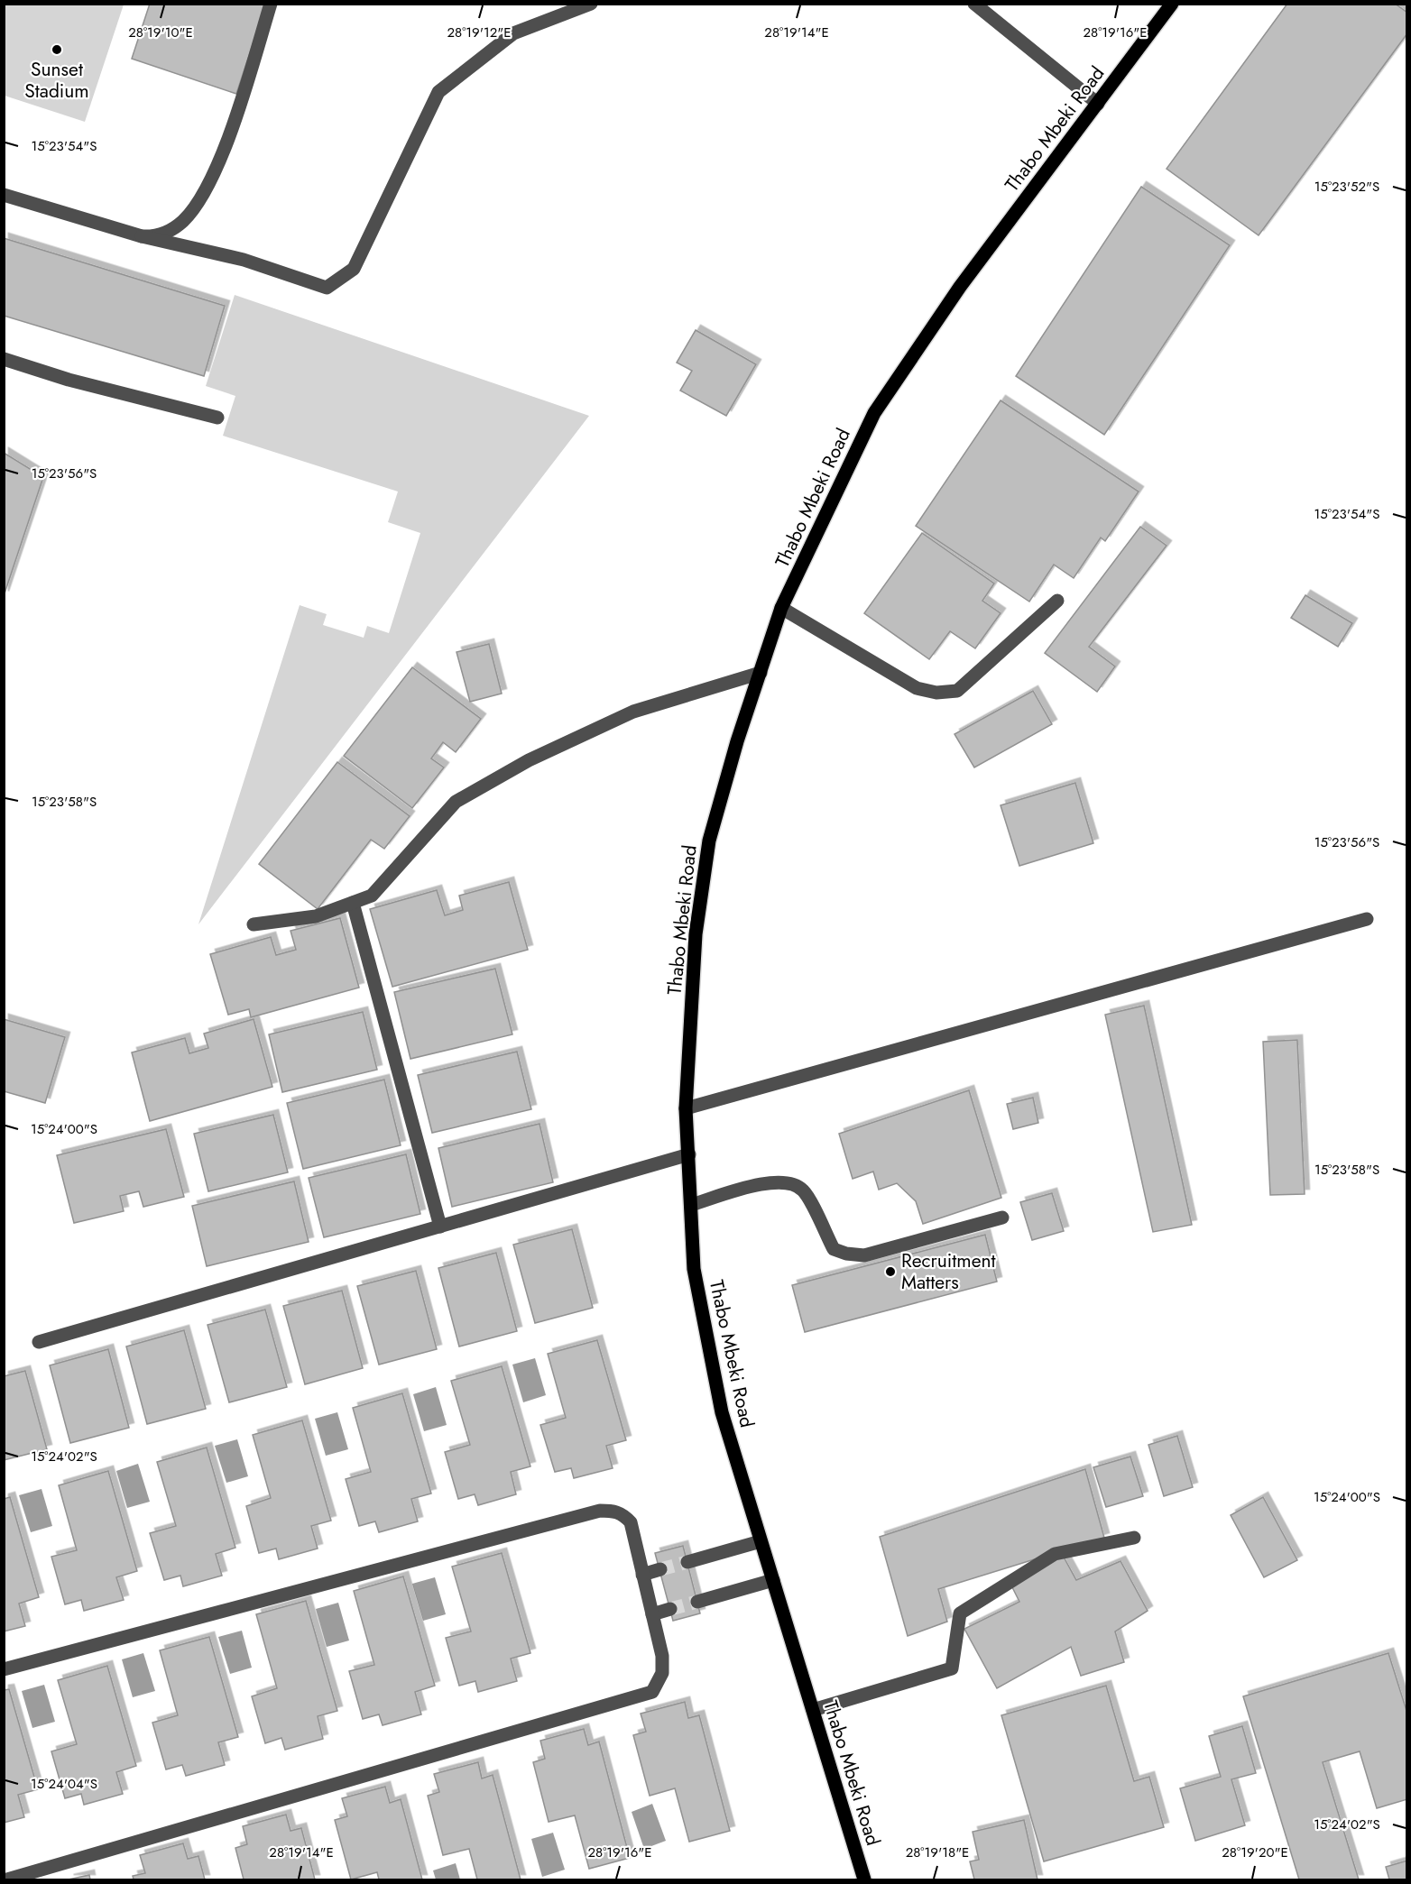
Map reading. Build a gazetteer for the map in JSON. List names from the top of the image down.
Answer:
{
  "streets": {
    "main road": ["Thabo Mbeki Road"]
  },
  "places": ["Sunset Stadium", "Recruitment Matters"],
  "coordinates": [
    "28°19'10\"E",
    "28°19'12\"E",
    "28°19'14\"E",
    "28°19'16\"E",
    "15°23'54\"S",
    "15°23'52\"S",
    "15°23'56\"S",
    "15°23'58\"S",
    "15°24'00\"S",
    "15°24'02\"S",
    "15°24'04\"S",
    "28°19'18\"E",
    "28°19'20\"E"
  ]
}
